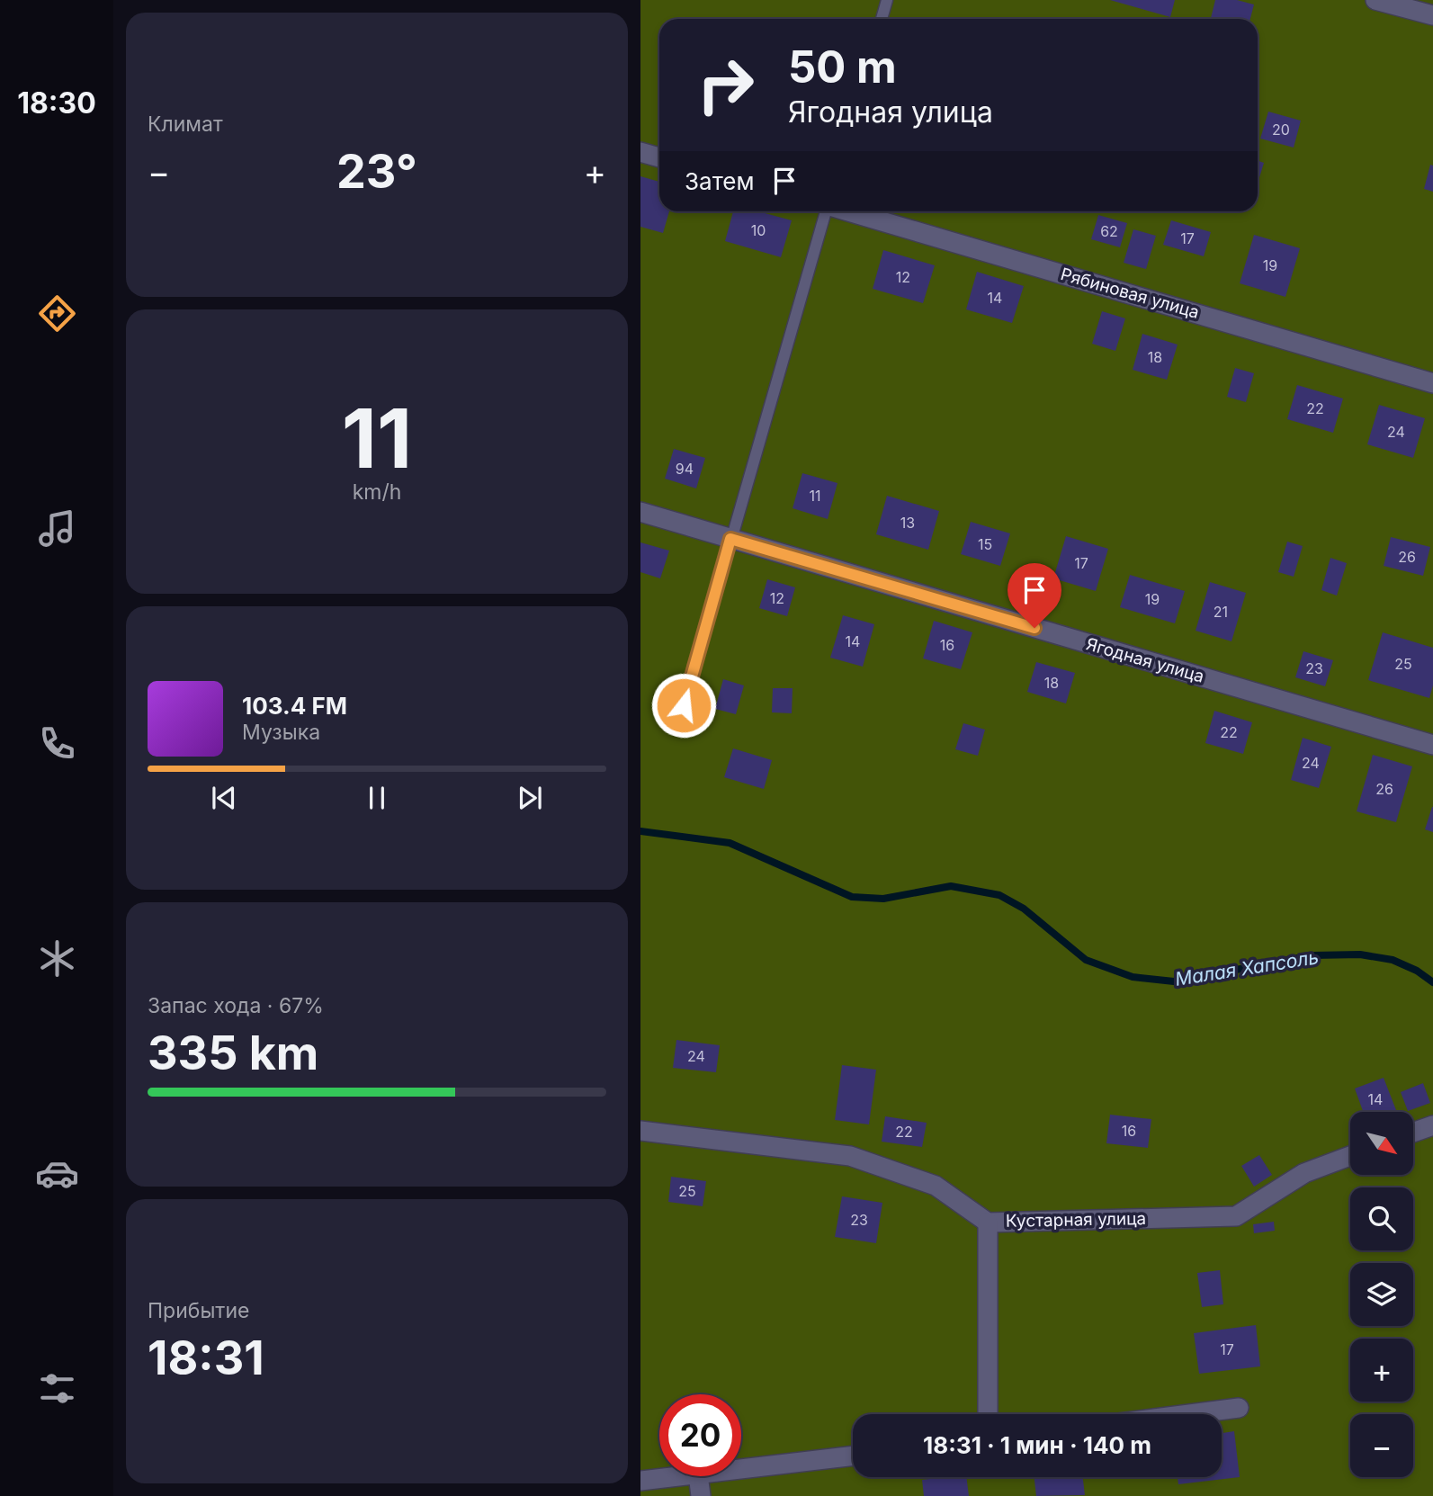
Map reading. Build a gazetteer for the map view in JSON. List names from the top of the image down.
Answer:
{
  "streets": {
    "street": ["Рябиновая улица", "Ягодная улица", "Кустарная улица"]
  },
  "water": ["Малая Хапсоль"],
  "house_numbers": [
    "20",
    "10",
    "62",
    "17",
    "19",
    "12",
    "14",
    "18",
    "22",
    "24",
    "94",
    "11",
    "13",
    "15",
    "26",
    "17",
    "12",
    "19",
    "21",
    "14",
    "16",
    "25",
    "23",
    "18",
    "22",
    "24",
    "26",
    "24",
    "14",
    "16",
    "22",
    "25",
    "23",
    "17"
  ],
  "north": "bottom right",
  "page": {
    "tabs": "18:30",
    "tile": [
      "Климат",
      ["11", "km/h"],
      ["Запас хода · 67%", "335 km"],
      ["Прибытие", "18:31"]
    ],
    "turn": ["50 m", "Ягодная улица"],
    "heat": ["−", "23°", "+"],
    "then": "Затем",
    "song": ["103.4 FM", "Музыка"],
    "map_buttons": ["+", "−"],
    "limit": "20",
    "trip": "18:31 · 1 мин · 140 m"
  }
}
